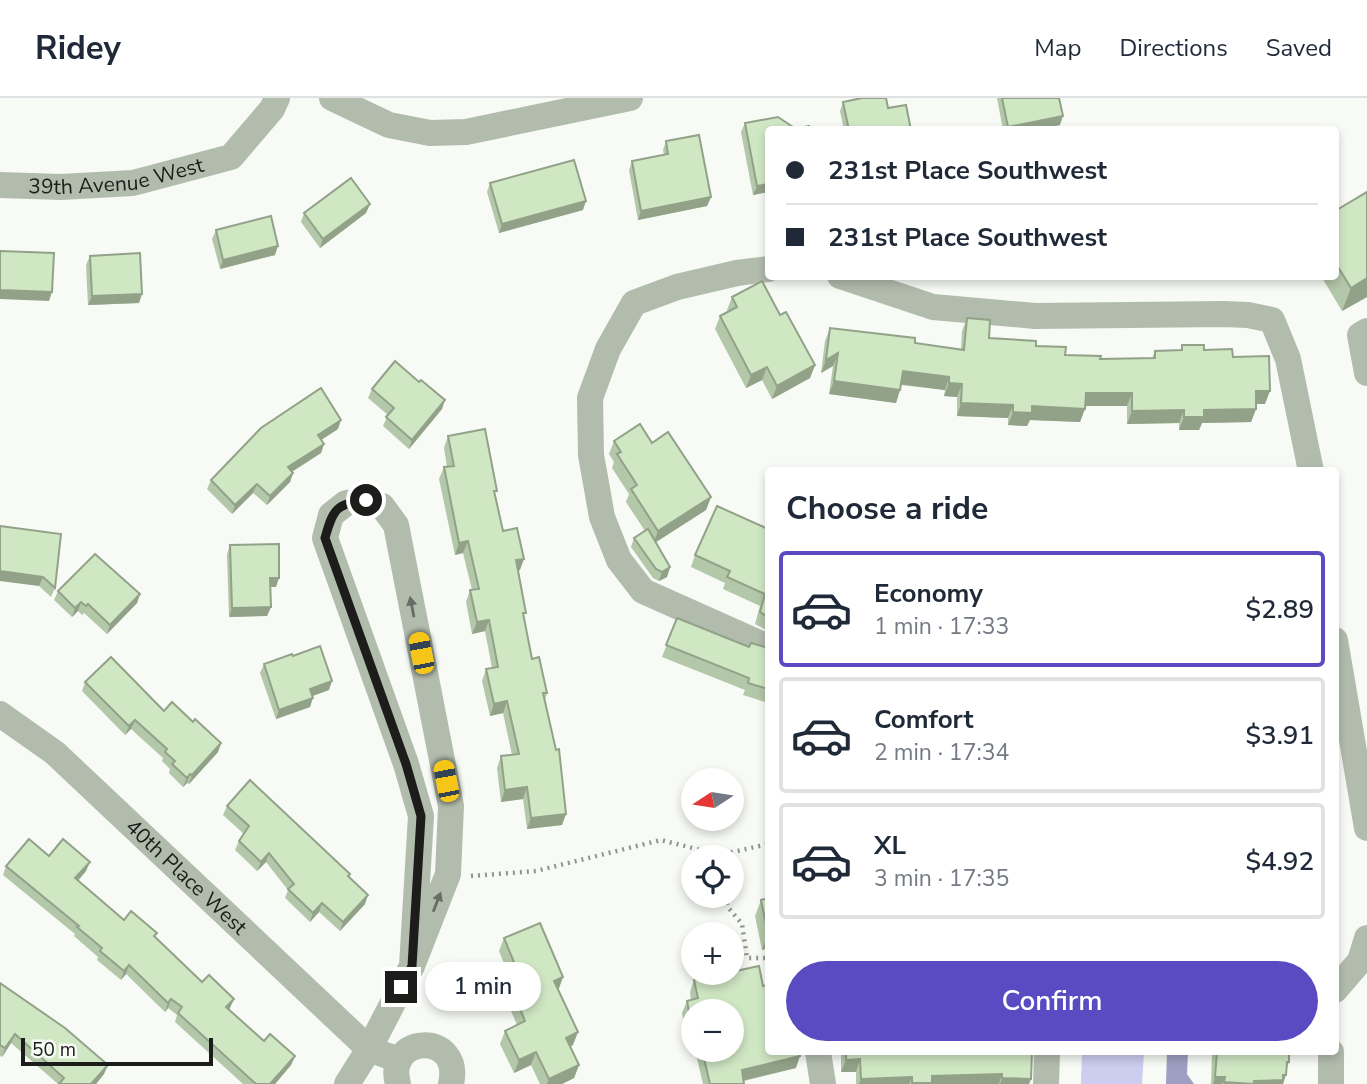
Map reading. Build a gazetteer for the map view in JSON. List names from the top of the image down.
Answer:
{
  "streets": {
    "street": ["39th Avenue West", "40th Place West"]
  },
  "scale_bar": "50 m",
  "north": "left",
  "page": {
    "header": "Ridey",
    "nav": ["Map", "Directions", "Saved"],
    "banner": ["231st Place Southwest", "231st Place Southwest"],
    "heading": "Choose a ride",
    "list": [
      {
        "name": "Economy",
        "note": "1 min · 17:33",
        "value": "$2.89"
      },
      {
        "name": "Comfort",
        "note": "2 min · 17:34",
        "value": "$3.91"
      },
      {
        "name": "XL",
        "note": "3 min · 17:35",
        "value": "$4.92"
      }
    ],
    "map_buttons": ["+", "−"],
    "buttons": "Confirm",
    "bubble": "1 min",
    "scale": "50 m"
  }
}
